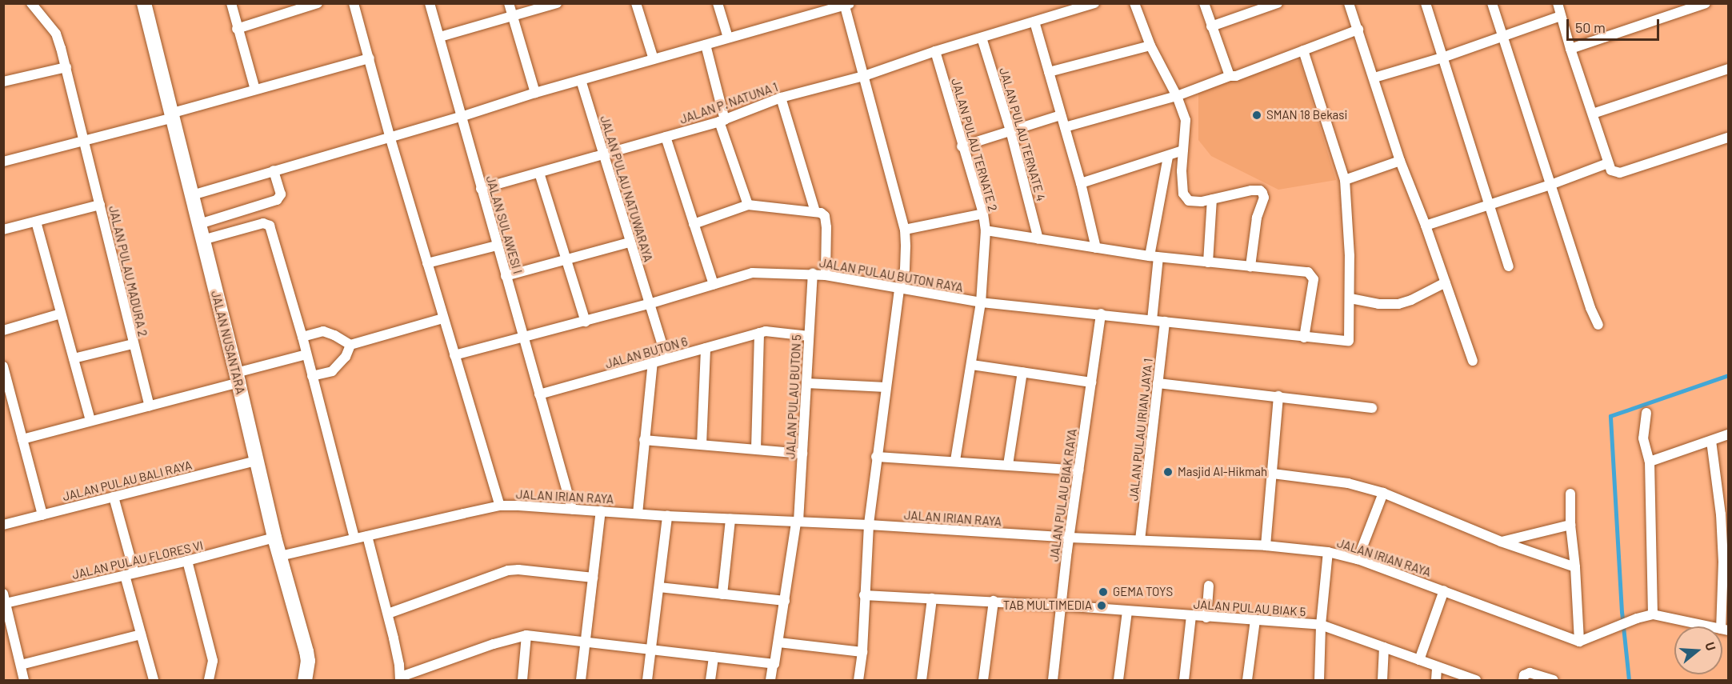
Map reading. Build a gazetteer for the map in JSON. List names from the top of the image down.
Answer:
{
  "streets": {
    "street": [
      "JALAN P. NATUNA 1",
      "JALAN PULAU TERNATE 4",
      "JALAN PULAU TERNATE 2",
      "JALAN PULAU NATUWARAYA",
      "JALAN SULAWESI I",
      "JALAN PULAU MADURA 2",
      "JALAN PULAU BUTON RAYA",
      "JALAN NUSANTARA",
      "JALAN BUTON 6",
      "JALAN PULAU BUTON 5",
      "JALAN PULAU IRIAN JAYA 1",
      "JALAN PULAU BALI RAYA",
      "JALAN PULAU BIAK RAYA",
      "JALAN IRIAN RAYA",
      "JALAN PULAU FLORES VI",
      "JALAN PULAU BIAK 5"
    ]
  },
  "crossings": [
    ["JALAN P. NATUNA 1", "JALAN PULAU TERNATE 4"],
    ["JALAN P. NATUNA 1", "JALAN PULAU TERNATE 2"],
    ["JALAN P. NATUNA 1", "JALAN PULAU NATUWARAYA"],
    ["JALAN P. NATUNA 1", "JALAN SULAWESI I"],
    ["JALAN PULAU TERNATE 2", "JALAN PULAU BUTON RAYA"],
    ["JALAN PULAU NATUWARAYA", "JALAN PULAU BUTON RAYA"],
    ["JALAN PULAU NATUWARAYA", "JALAN BUTON 6"],
    ["JALAN SULAWESI I", "JALAN PULAU BUTON RAYA"],
    ["JALAN SULAWESI I", "JALAN BUTON 6"],
    ["JALAN SULAWESI I", "JALAN IRIAN RAYA"],
    ["JALAN PULAU BUTON RAYA", "JALAN PULAU BUTON 5"],
    ["JALAN PULAU BUTON RAYA", "JALAN PULAU IRIAN JAYA 1"],
    ["JALAN PULAU BUTON RAYA", "JALAN PULAU BIAK RAYA"],
    ["JALAN NUSANTARA", "JALAN PULAU BALI RAYA"],
    ["JALAN NUSANTARA", "JALAN IRIAN RAYA"],
    ["JALAN NUSANTARA", "JALAN PULAU FLORES VI"],
    ["JALAN BUTON 6", "JALAN PULAU BUTON 5"],
    ["JALAN PULAU BUTON 5", "JALAN IRIAN RAYA"],
    ["JALAN PULAU IRIAN JAYA 1", "JALAN IRIAN RAYA"],
    ["JALAN PULAU BIAK RAYA", "JALAN IRIAN RAYA"],
    ["JALAN PULAU BIAK RAYA", "JALAN PULAU BIAK 5"]
  ],
  "places": [
    "SMAN 18 Bekasi",
    "Masjid Al-Hikmah",
    "GEMA TOYS",
    "TAB MULTIMEDIA"
  ],
  "scale_bar": "50 m",
  "north": "right"
}
